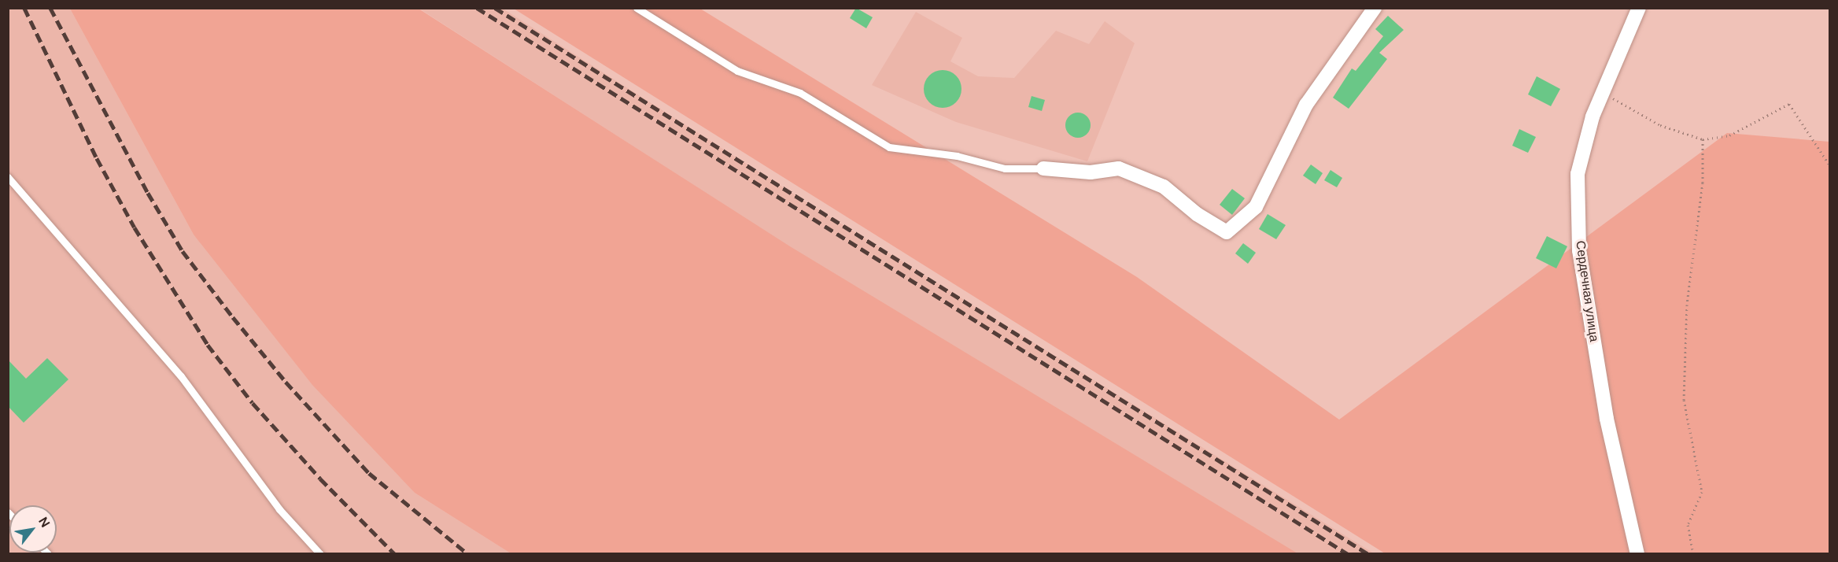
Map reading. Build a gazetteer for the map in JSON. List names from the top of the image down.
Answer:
{
  "streets": {
    "street": ["Сердечная улица"]
  },
  "north": "top right"
}
